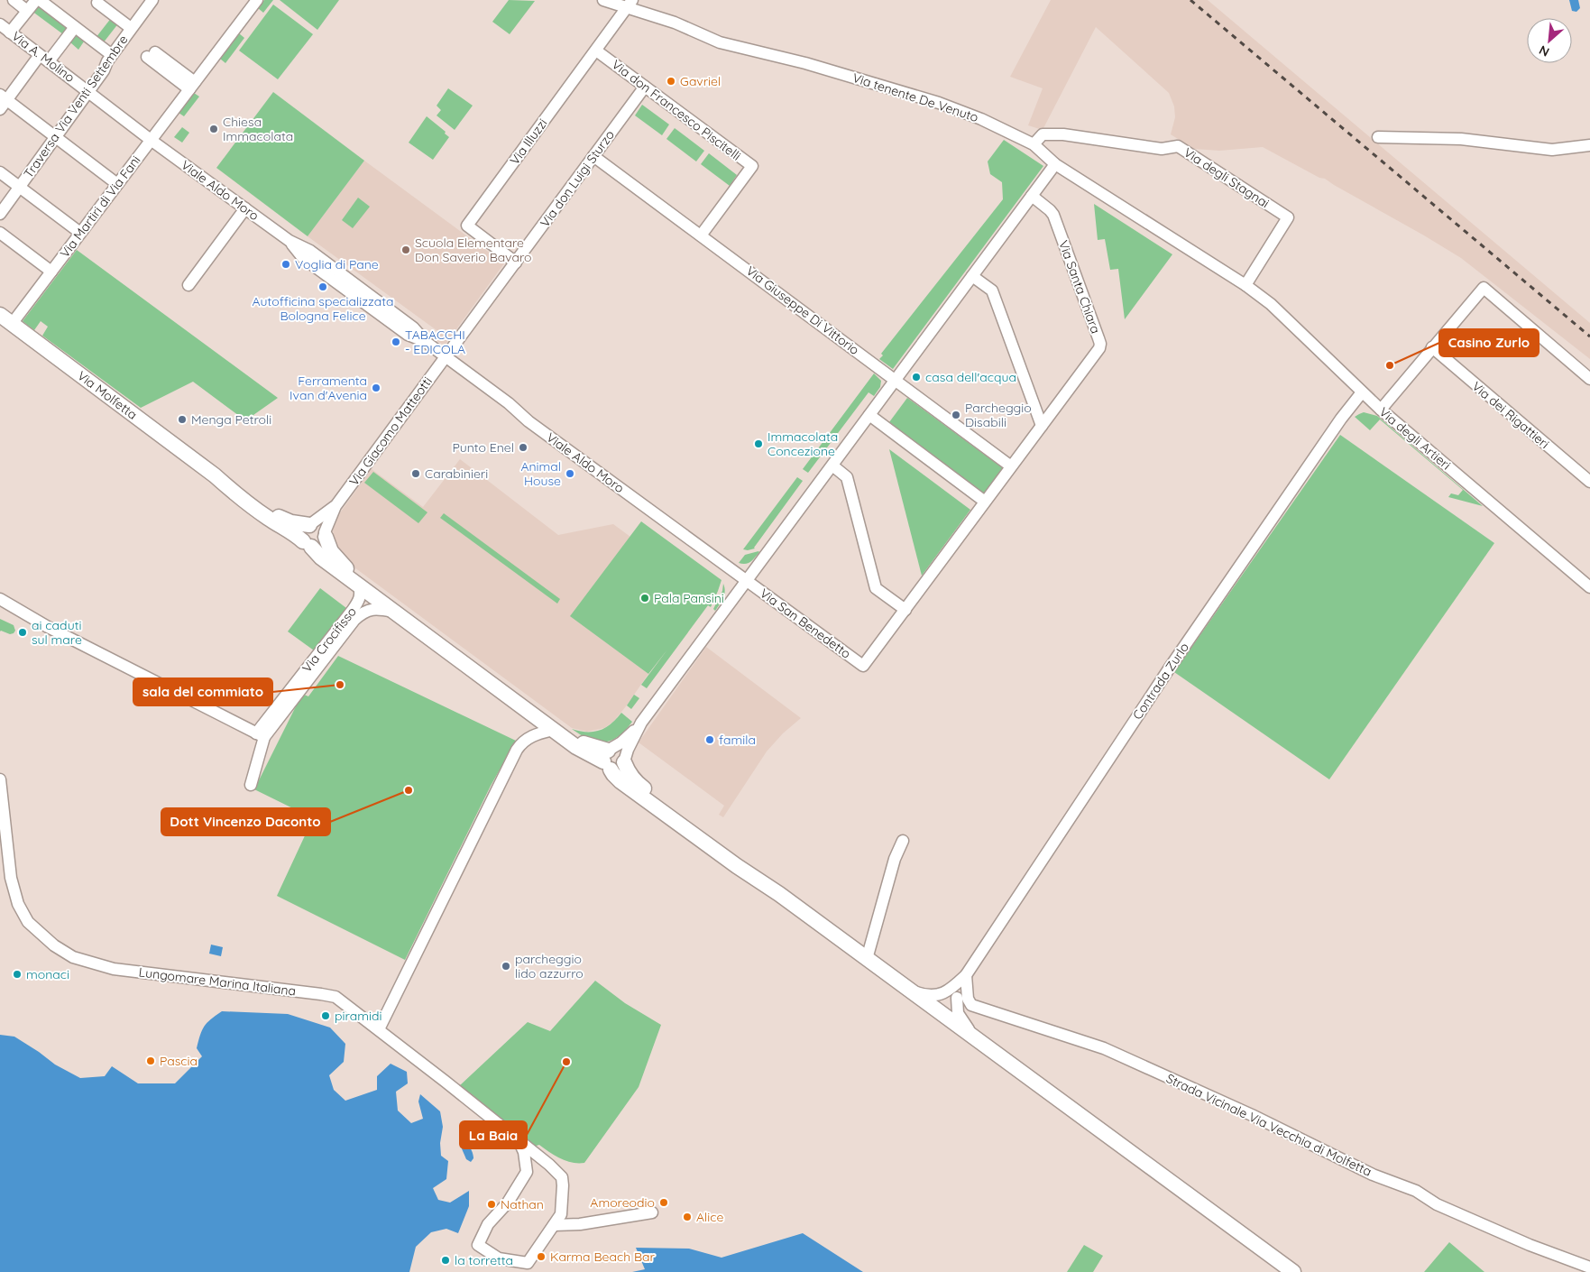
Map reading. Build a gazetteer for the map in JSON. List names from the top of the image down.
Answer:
{
  "streets": {
    "main road": ["Via Molfetta"],
    "street": [
      "Via A. Molino",
      "Via tenente De Venuto",
      "Traversa Via Venti Settembre",
      "Via don Francesco Piscitelli",
      "Via Illuzzi",
      "Via degli Stagnai",
      "Via don Luigi Sturzo",
      "Viale Aldo Moro",
      "Via Martiri di Via Fani",
      "Via Santa Chiara",
      "Via Giuseppe Di Vittorio",
      "Via dei Rigattieri",
      "Via Giacomo Matteotti",
      "Via degli Artieri",
      "Via San Benedetto",
      "Via Crocifisso",
      "Contrada Zurlo",
      "Lungomare Marina Italiana",
      "Strada Vicinale Via Vecchia di Molfetta"
    ]
  },
  "crossings": [
    ["Via A. Molino", "Traversa Via Venti Settembre"],
    ["Via A. Molino", "Viale Aldo Moro"],
    ["Via A. Molino", "Via Martiri di Via Fani"],
    ["Via tenente De Venuto", "Via Illuzzi"],
    ["Via tenente De Venuto", "Via degli Stagnai"],
    ["Via tenente De Venuto", "Via degli Artieri"],
    ["Via don Francesco Piscitelli", "Via Illuzzi"],
    ["Via don Francesco Piscitelli", "Via don Luigi Sturzo"],
    ["Via don Francesco Piscitelli", "Via Giuseppe Di Vittorio"],
    ["Via Illuzzi", "Via don Luigi Sturzo"],
    ["Via degli Stagnai", "Via degli Artieri"],
    ["Via don Luigi Sturzo", "Viale Aldo Moro"],
    ["Via don Luigi Sturzo", "Via Giuseppe Di Vittorio"],
    ["Via don Luigi Sturzo", "Via Giacomo Matteotti"],
    ["Viale Aldo Moro", "Via Martiri di Via Fani"],
    ["Viale Aldo Moro", "Via Giacomo Matteotti"],
    ["Viale Aldo Moro", "Via San Benedetto"],
    ["Via Martiri di Via Fani", "Via Molfetta"],
    ["Via degli Artieri", "Contrada Zurlo"],
    ["Contrada Zurlo", "Strada Vicinale Via Vecchia di Molfetta"]
  ],
  "places": [
    "Gavriel",
    "Chiesa Immacolata",
    "Scuola Elementare Don Saverio Bavaro",
    "Voglia di Pane",
    "Autofficina specializzata Bologna Felice",
    "TABACCHI - EDICOLA",
    "Casino Zurlo",
    "casa dell'acqua",
    "Ferramenta Ivan d'Avenia",
    "Parcheggio Disabili",
    "Menga Petroli",
    "Immacolata Concezione",
    "Punto Enel",
    "Carabinieri",
    "Animal House",
    "Pala Pansini",
    "ai caduti sul mare",
    "sala del commiato",
    "famila",
    "Dott Vincenzo Daconto",
    "parcheggio lido azzurro",
    "monaci",
    "piramidi",
    "Pascia",
    "La Baia",
    "Amoreodio",
    "Nathan",
    "Alice",
    "Karma Beach Bar",
    "la torretta"
  ],
  "north": "bottom left"
}
